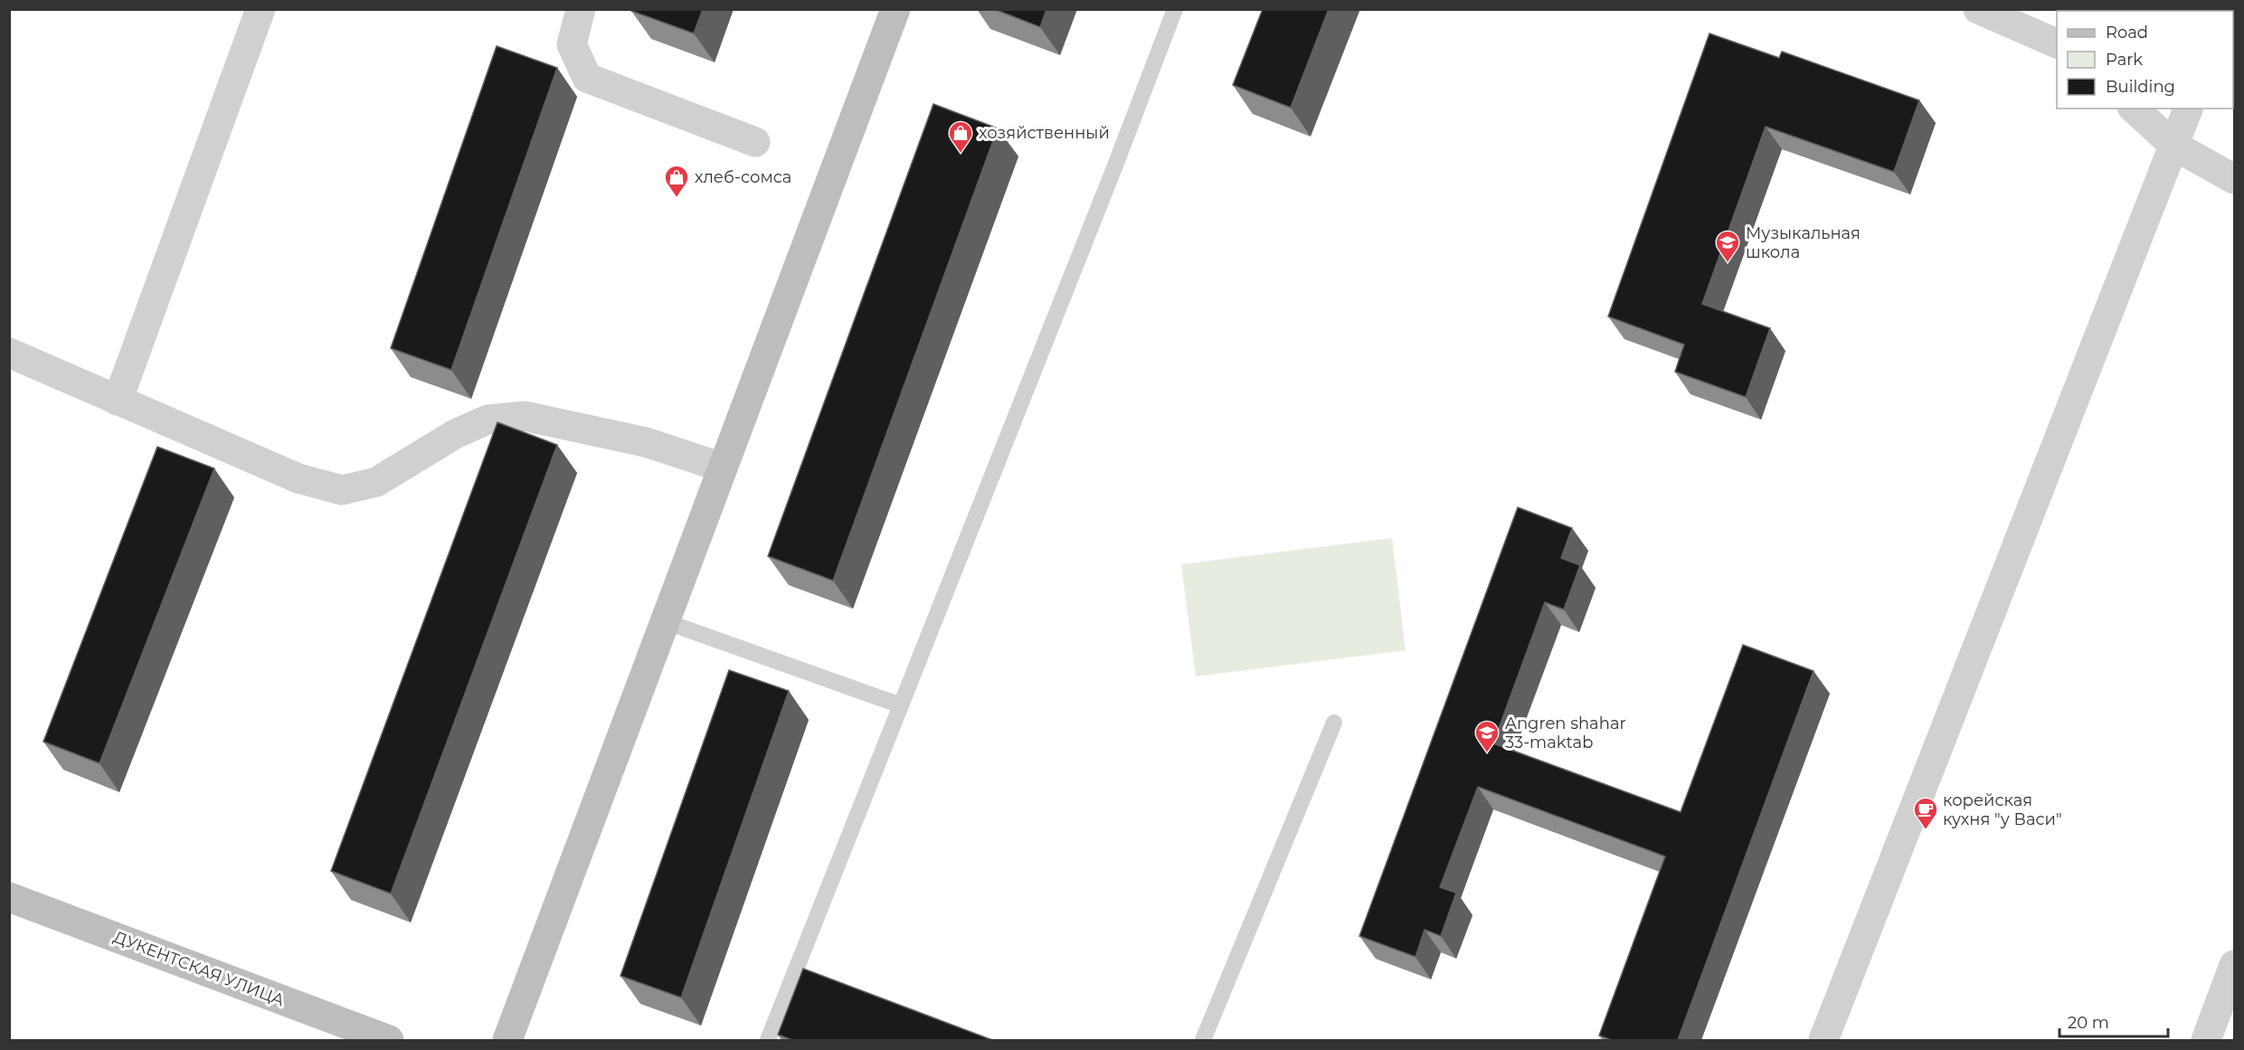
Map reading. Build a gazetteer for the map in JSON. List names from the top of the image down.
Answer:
{
  "streets": {
    "main road": ["ДУКЕНТСКАЯ УЛИЦА"]
  },
  "places": {
    "shop": ["хозяйственный", "хлеб-сомса"],
    "school or university": ["Музыкальная школа", "Angren shahar 33-maktab"],
    "cafe": ["корейская кухня \"у Васи\""]
  },
  "legend": ["Road", "Park", "Building"],
  "scale_bar": "20 m"
}
